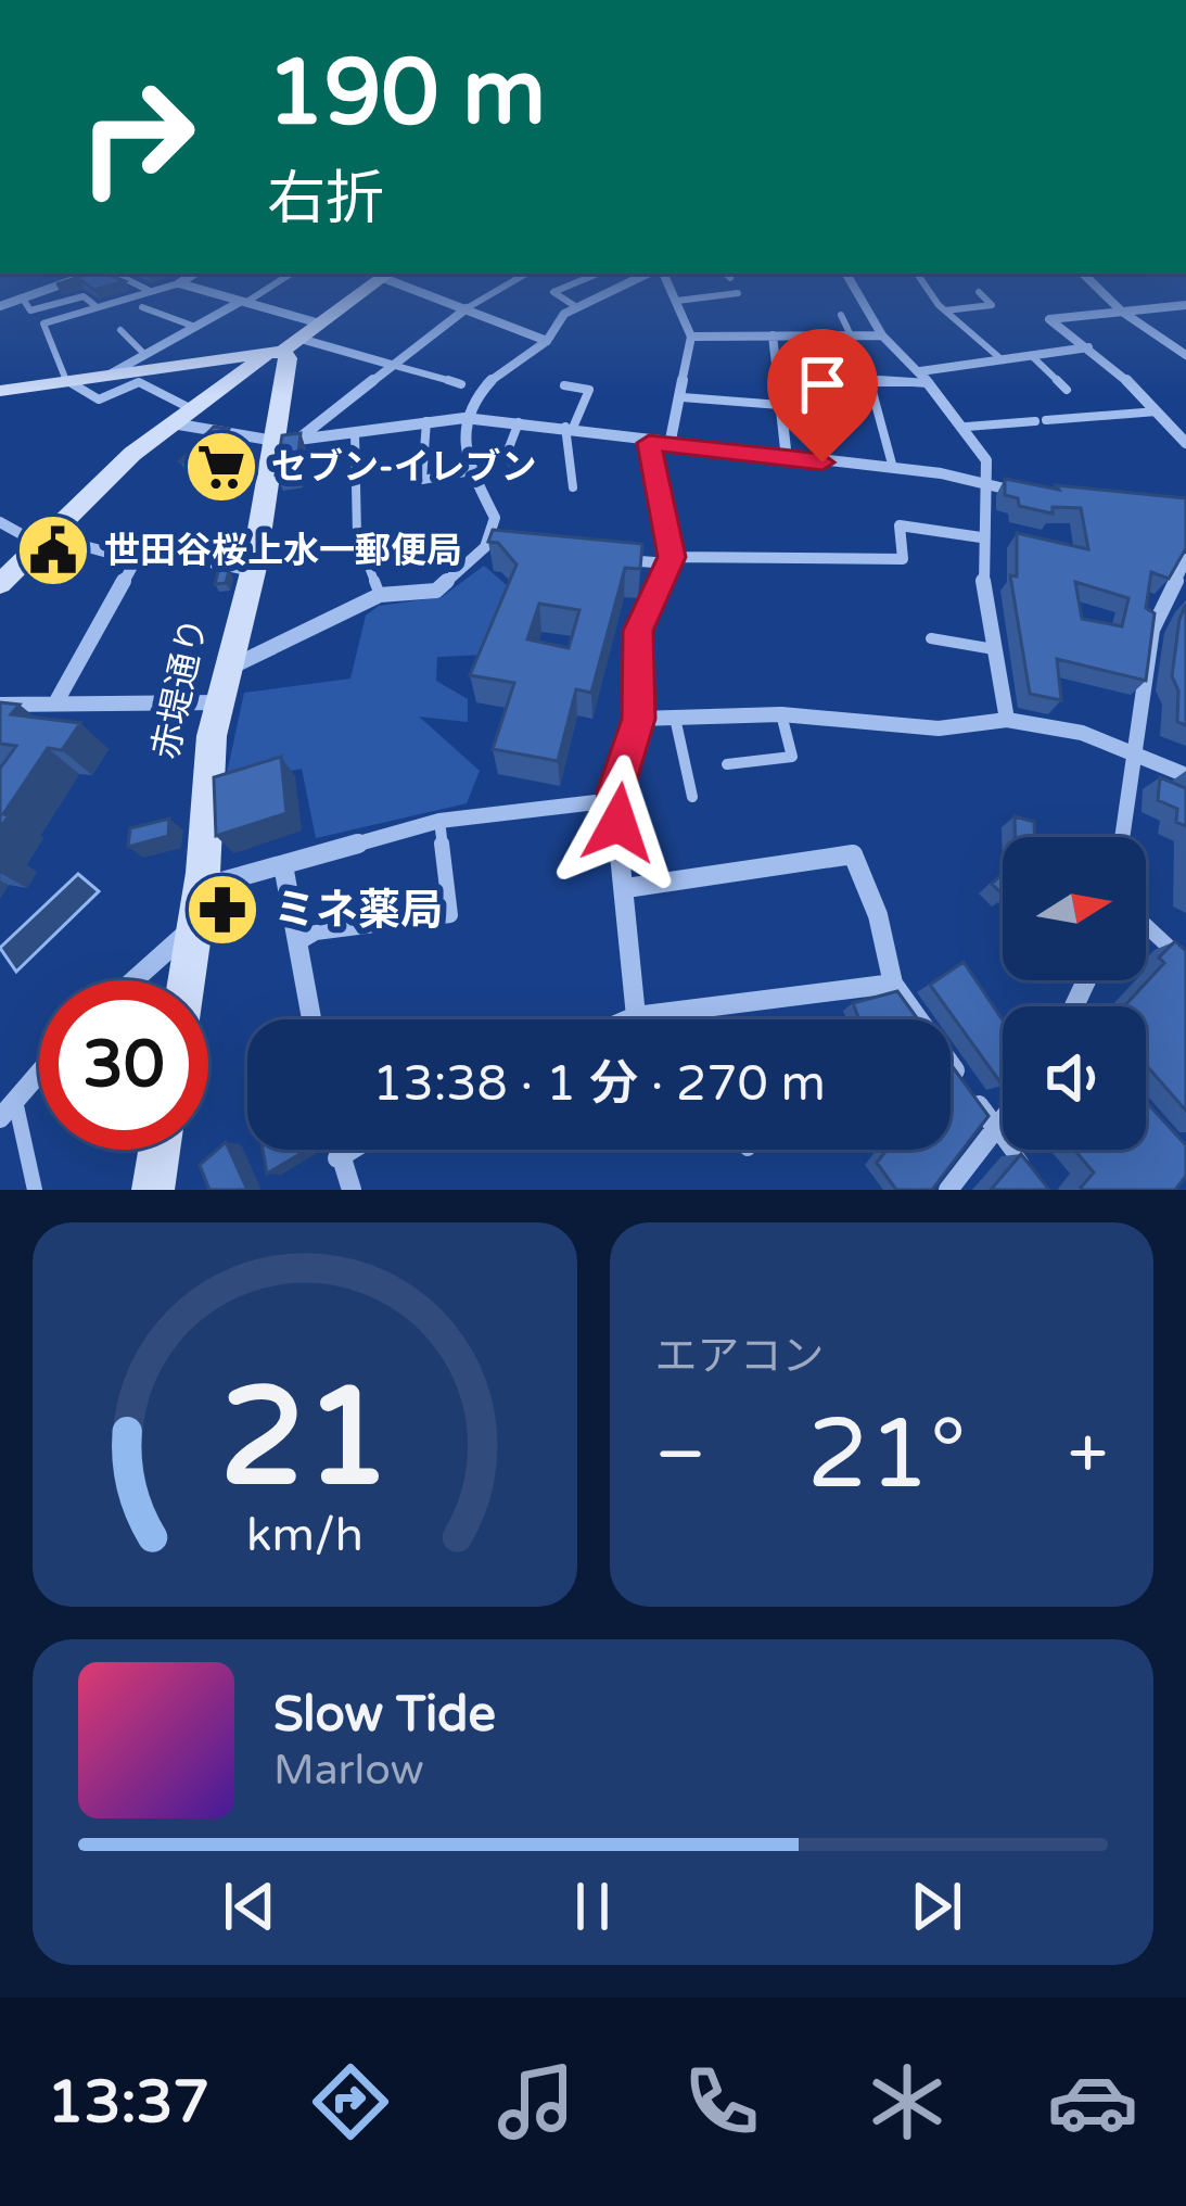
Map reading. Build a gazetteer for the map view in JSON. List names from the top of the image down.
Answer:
{
  "streets": {
    "street": ["赤堤通り"]
  },
  "places": {
    "supermarket": ["セブン-イレブン"],
    "public building": ["世田谷桜上水一郵便局"],
    "pharmacy": ["ミネ薬局"]
  },
  "north": "right",
  "page": {
    "turn": ["190 m", "右折"],
    "limit": "30",
    "trip": "13:38 · 1 分 · 270 m",
    "tile": "エアコン",
    "heat": ["−", "21°", "+"],
    "song": ["Slow Tide", "Marlow"],
    "tabs": "13:37",
    "gauge": ["21", "km/h"]
  }
}
